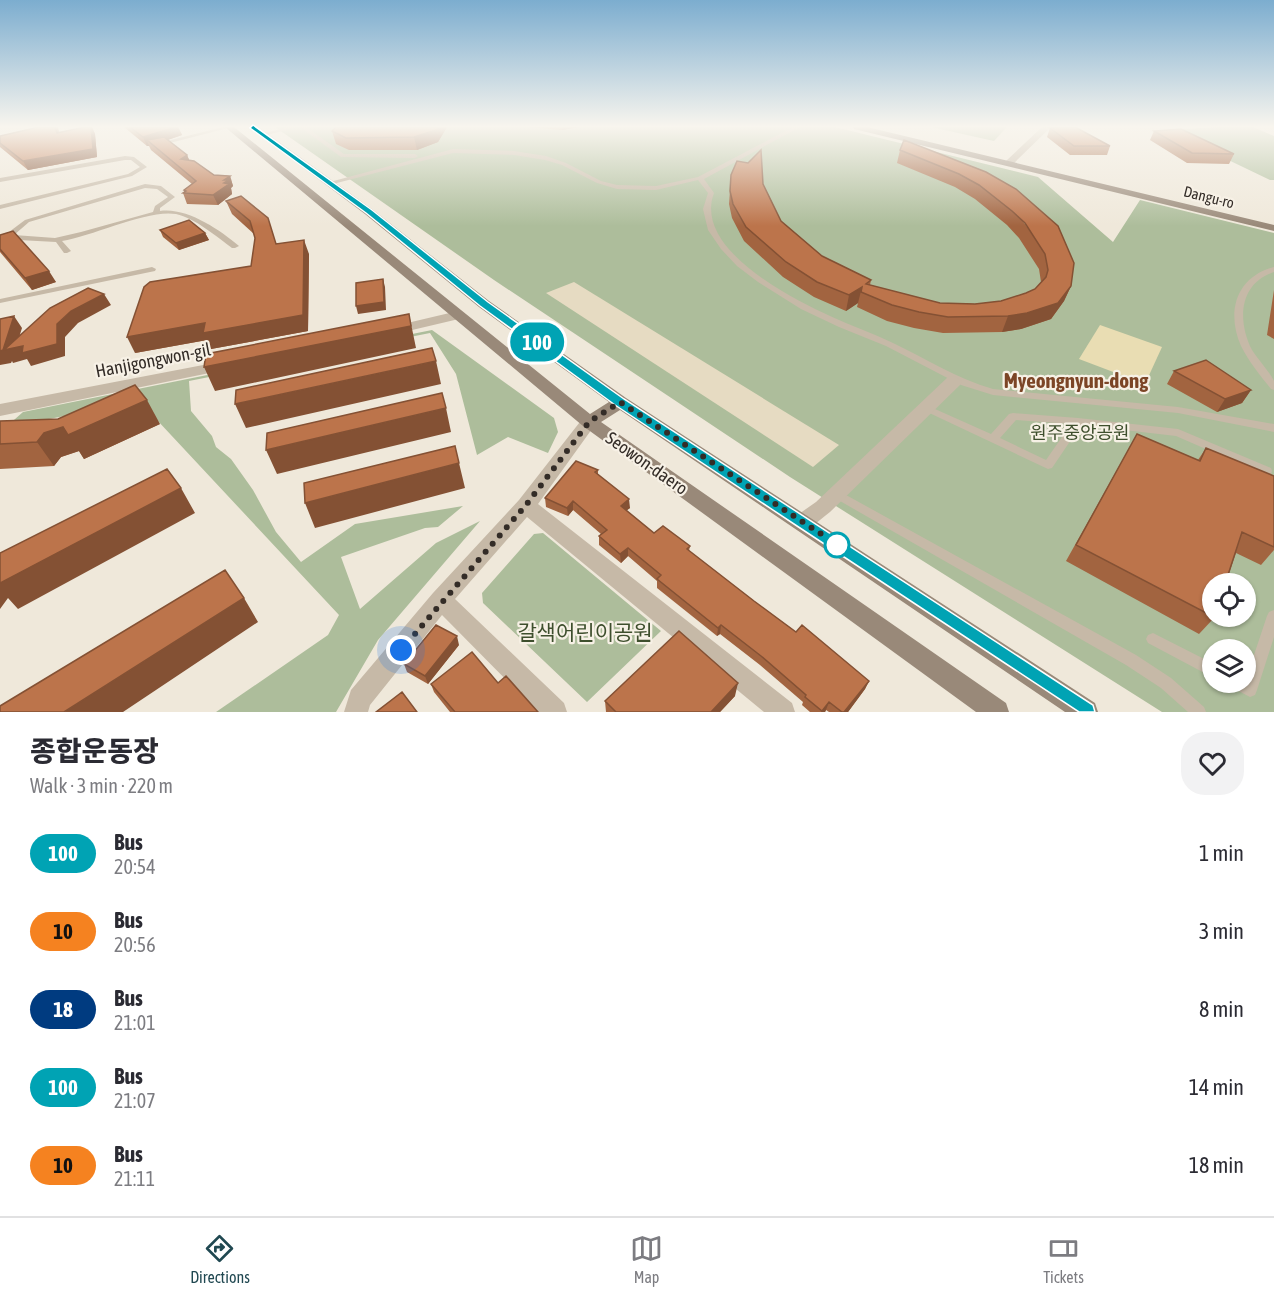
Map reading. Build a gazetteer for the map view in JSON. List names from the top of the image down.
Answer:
{
  "streets": {
    "street": ["Dangu-ro", "Hanjigongwon-gil", "Seowon-daero"]
  },
  "districts": ["Myeongnyun-dong"],
  "parks": ["원주중앙공원", "갈색어린이공원"],
  "lines": ["bus line 100"],
  "page": {
    "on_map": "100",
    "heading": ["종합운동장", "Walk · 3 min · 220 m"],
    "list": [
      {
        "mark": "100",
        "name": "Bus",
        "note": "20:54",
        "value": "1 min"
      },
      {
        "mark": "10",
        "name": "Bus",
        "note": "20:56",
        "value": "3 min"
      },
      {
        "mark": "18",
        "name": "Bus",
        "note": "21:01",
        "value": "8 min"
      },
      {
        "mark": "100",
        "name": "Bus",
        "note": "21:07",
        "value": "14 min"
      },
      {
        "mark": "10",
        "name": "Bus",
        "note": "21:11",
        "value": "18 min"
      }
    ],
    "tabs": ["Directions", "Map", "Tickets"]
  }
}
